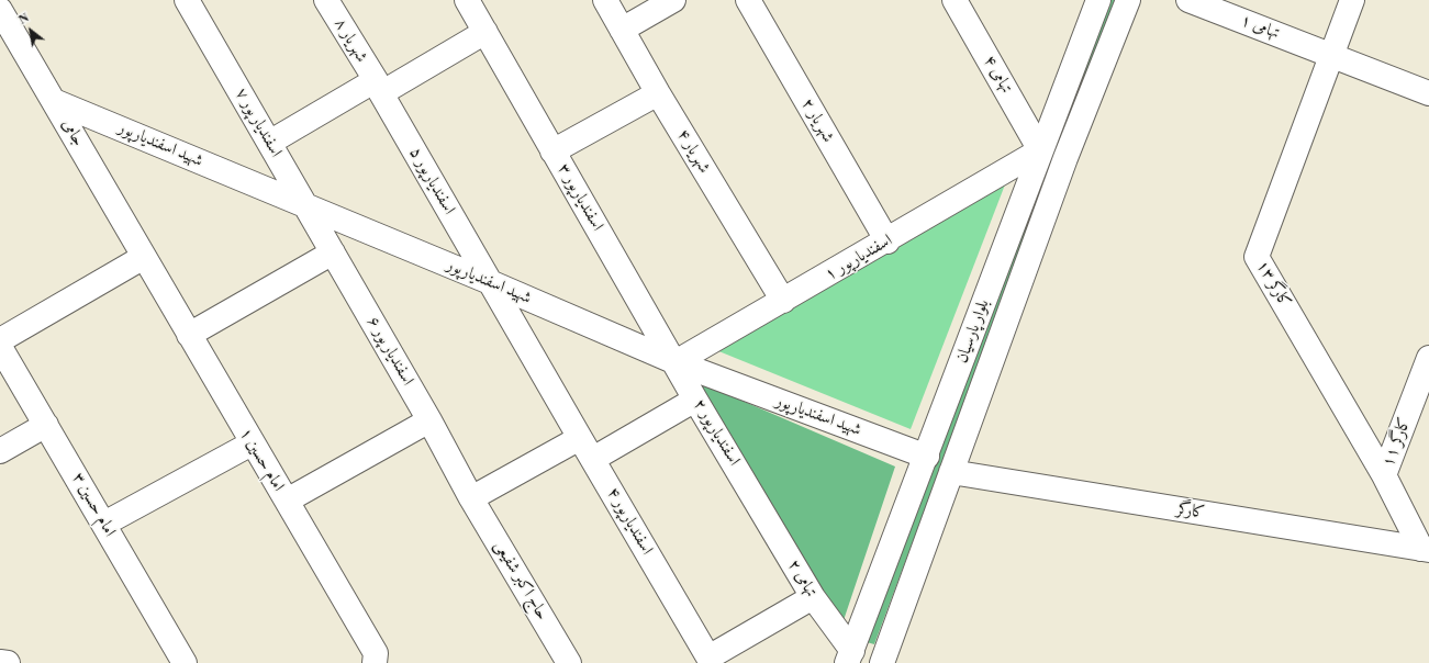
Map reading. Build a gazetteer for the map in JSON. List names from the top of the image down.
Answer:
{
  "streets": {
    "street": [
      "تهامی ۱",
      "شهریار ۸",
      "تهامی ۴",
      "شهریار ۲",
      "اسفندیار پور ۷",
      "جامی",
      "شهید اسفندیارپور",
      "شهریار ۴",
      "اسفندیارپور ۵",
      "اسفندیارپور ۳",
      "اسفندیارپور ۱",
      "کارگر ۱۳",
      "بلوار پارسیان",
      "اسفندیار پور ۶",
      "اسفندیارپور ۲",
      "کارگر ۱۱",
      "امام حسین ۱",
      "امام حسین ۳",
      "کارگر",
      "اسفندیارپور ۴",
      "تهامی ۲",
      "حاج اکبر شفیعی"
    ]
  },
  "crossings": [
    ["تهامی ۱", "کارگر ۱۳"],
    ["شهریار ۸", "اسفندیارپور ۵"],
    ["تهامی ۴", "اسفندیارپور ۱"],
    ["تهامی ۴", "بلوار پارسیان"],
    ["شهریار ۲", "اسفندیارپور ۱"],
    ["اسفندیار پور ۷", "شهید اسفندیارپور"],
    ["اسفندیار پور ۷", "اسفندیار پور ۶"],
    ["جامی", "شهید اسفندیارپور"],
    ["جامی", "امام حسین ۱"],
    ["شهید اسفندیارپور", "اسفندیارپور ۵"],
    ["شهید اسفندیارپور", "اسفندیارپور ۳"],
    ["شهید اسفندیارپور", "اسفندیارپور ۱"],
    ["شهید اسفندیارپور", "بلوار پارسیان"],
    ["شهید اسفندیارپور", "اسفندیار پور ۶"],
    ["شهید اسفندیارپور", "اسفندیارپور ۲"],
    ["شهید اسفندیارپور", "اسفندیارپور ۴"],
    ["شهریار ۴", "اسفندیارپور ۱"],
    ["اسفندیارپور ۵", "اسفندیارپور ۴"],
    ["اسفندیارپور ۳", "اسفندیارپور ۱"],
    ["اسفندیارپور ۳", "اسفندیارپور ۲"],
    ["اسفندیارپور ۱", "بلوار پارسیان"],
    ["اسفندیارپور ۱", "اسفندیارپور ۲"],
    ["کارگر ۱۳", "کارگر ۱۱"],
    ["بلوار پارسیان", "کارگر"],
    ["بلوار پارسیان", "تهامی ۲"],
    ["اسفندیار پور ۶", "حاج اکبر شفیعی"],
    ["اسفندیارپور ۲", "تهامی ۲"],
    ["کارگر ۱۱", "کارگر"],
    ["اسفندیارپور ۴", "تهامی ۲"]
  ],
  "north": "top left"
}
